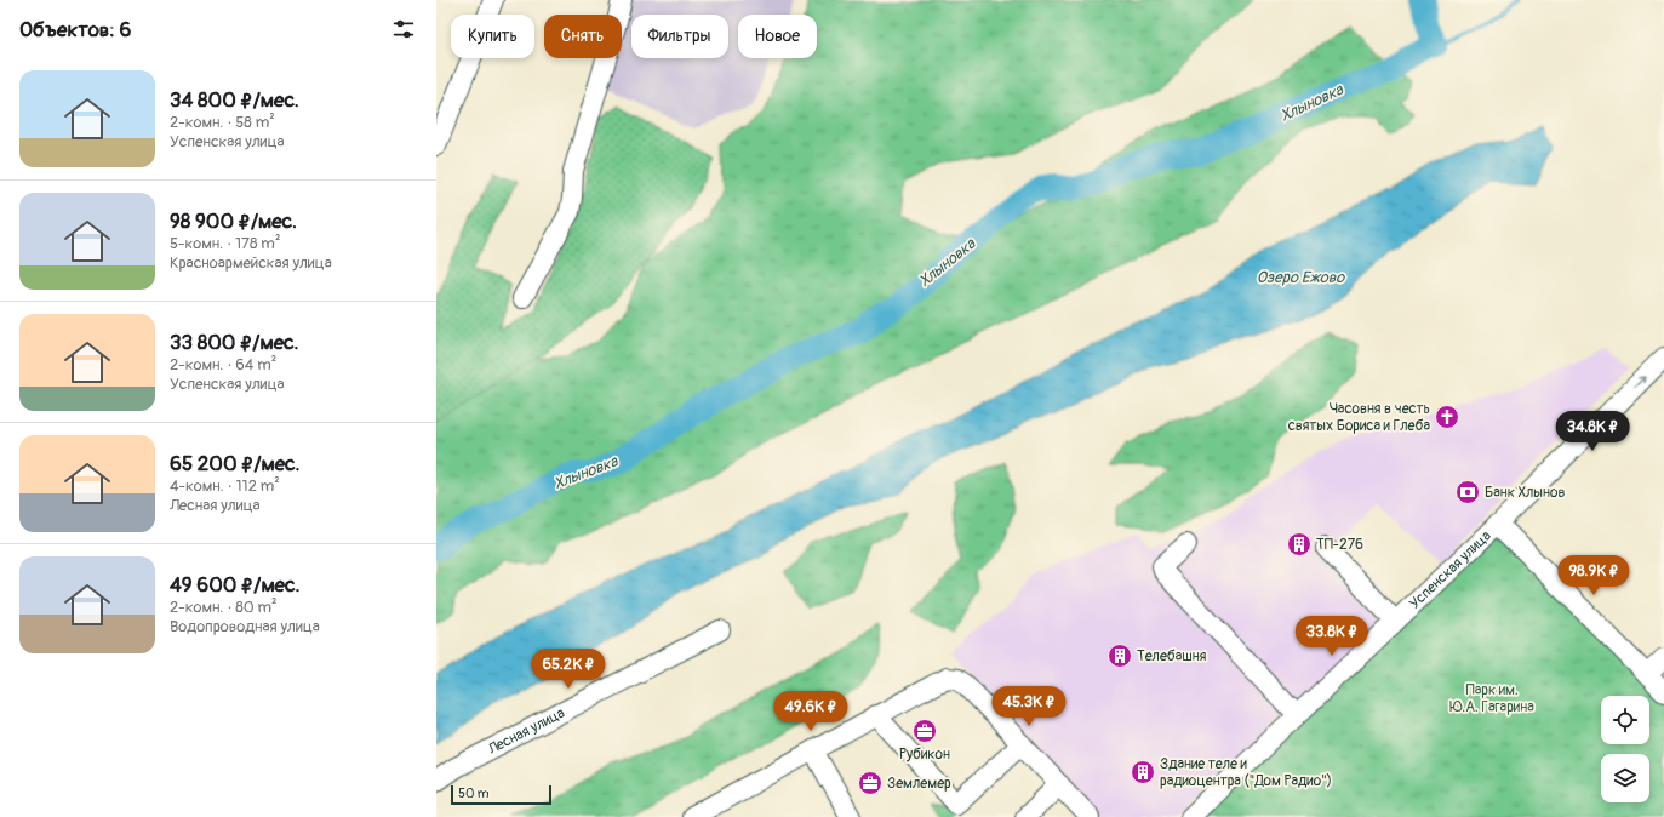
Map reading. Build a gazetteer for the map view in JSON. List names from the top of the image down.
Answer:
{
  "streets": {
    "street": ["Успенская улица", "Лесная улица"]
  },
  "one_way": ["Успенская улица"],
  "water": ["Хлыновка", "Озеро Ежово"],
  "parks": ["Парк им. Ю.А. Гагарина"],
  "places": {
    "church": ["Часовня в честь святых Бориса и Глеба"],
    "bank": ["Банк Хлынов"],
    "building": ["ТП-276", "Телебашня", "Здание теле и радиоцентра (\"Дом Радио\")"],
    "office": ["Рубикон", "Землемер"]
  },
  "scale_bar": "50 m",
  "page": {
    "heading": "Объектов: 6",
    "chip": [
      "Купить",
      "Снять",
      "Фильтры",
      "Новое"
    ],
    "list": [
      {
        "name": "34 800 ₽/мес.",
        "note": "2-комн. · 58 m² · Успенская улица"
      },
      {
        "name": "98 900 ₽/мес.",
        "note": "5-комн. · 178 m² · Красноармейская улица"
      },
      {
        "name": "33 800 ₽/мес.",
        "note": "2-комн. · 64 m² · Успенская улица"
      },
      {
        "name": "65 200 ₽/мес.",
        "note": "4-комн. · 112 m² · Лесная улица"
      },
      {
        "name": "49 600 ₽/мес.",
        "note": "2-комн. · 80 m² · Водопроводная улица"
      }
    ],
    "price": [
      "34.8K ₽",
      "98.9K ₽",
      "33.8K ₽",
      "65.2K ₽",
      "45.3K ₽",
      "49.6K ₽"
    ],
    "scale": "50 m"
  }
}
